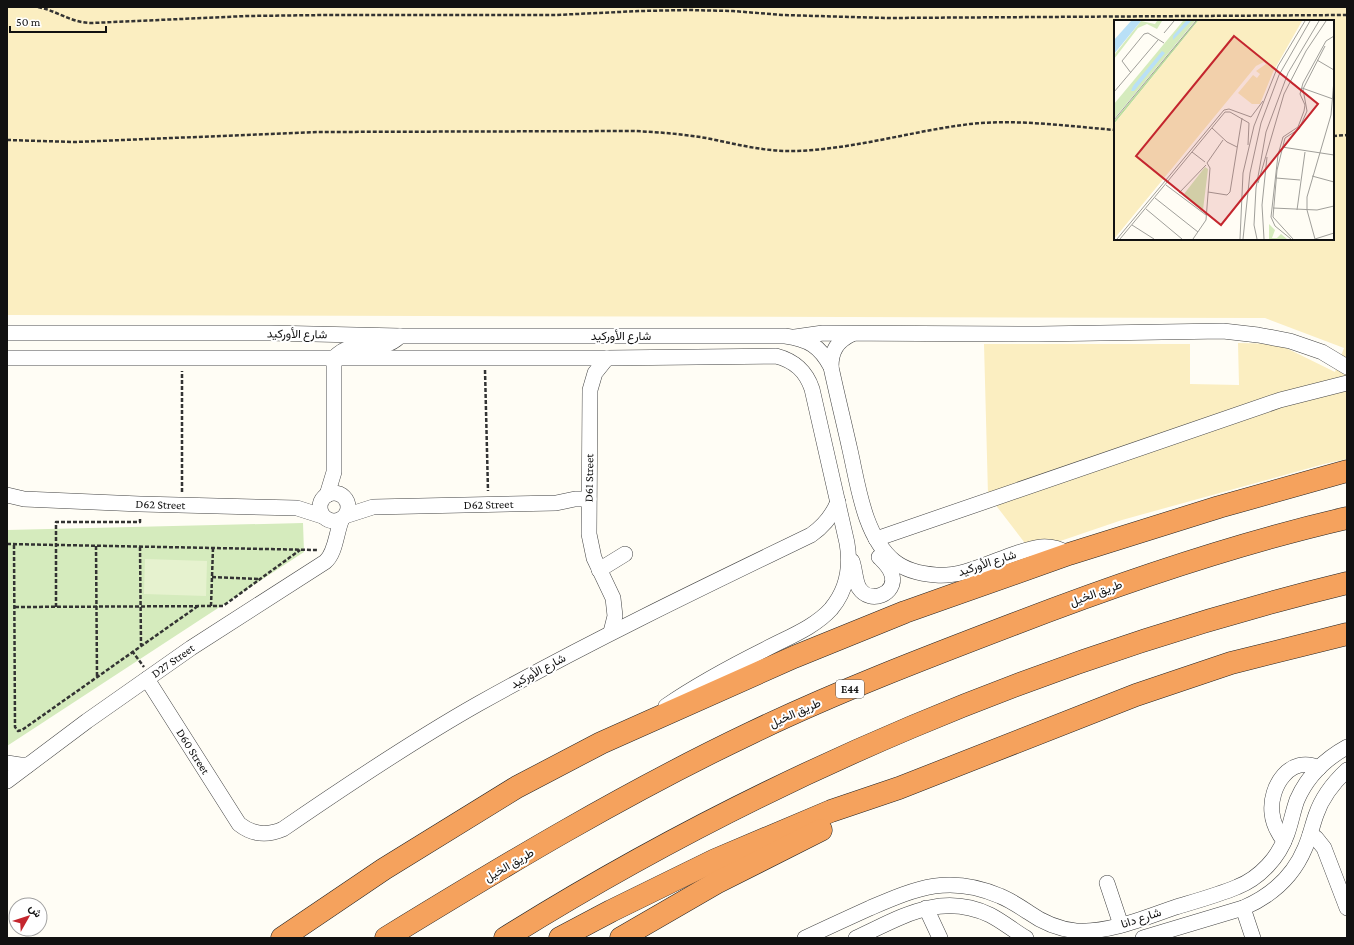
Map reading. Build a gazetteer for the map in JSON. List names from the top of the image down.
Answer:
{
  "streets": {
    "highway": ["طريق الخيل", "E44"],
    "street": [
      "شارع الأوركيد",
      "D61 Street",
      "D62 Street",
      "D27 Street",
      "D60 Street",
      "شارع دانا"
    ]
  },
  "crossings": [
    ["شارع الأوركيد", "D61 Street"],
    ["شارع الأوركيد", "D60 Street"],
    ["D61 Street", "D62 Street"],
    ["D62 Street", "D27 Street"],
    ["D27 Street", "D60 Street"]
  ],
  "scale_bar": "50 m",
  "north": "top right"
}
